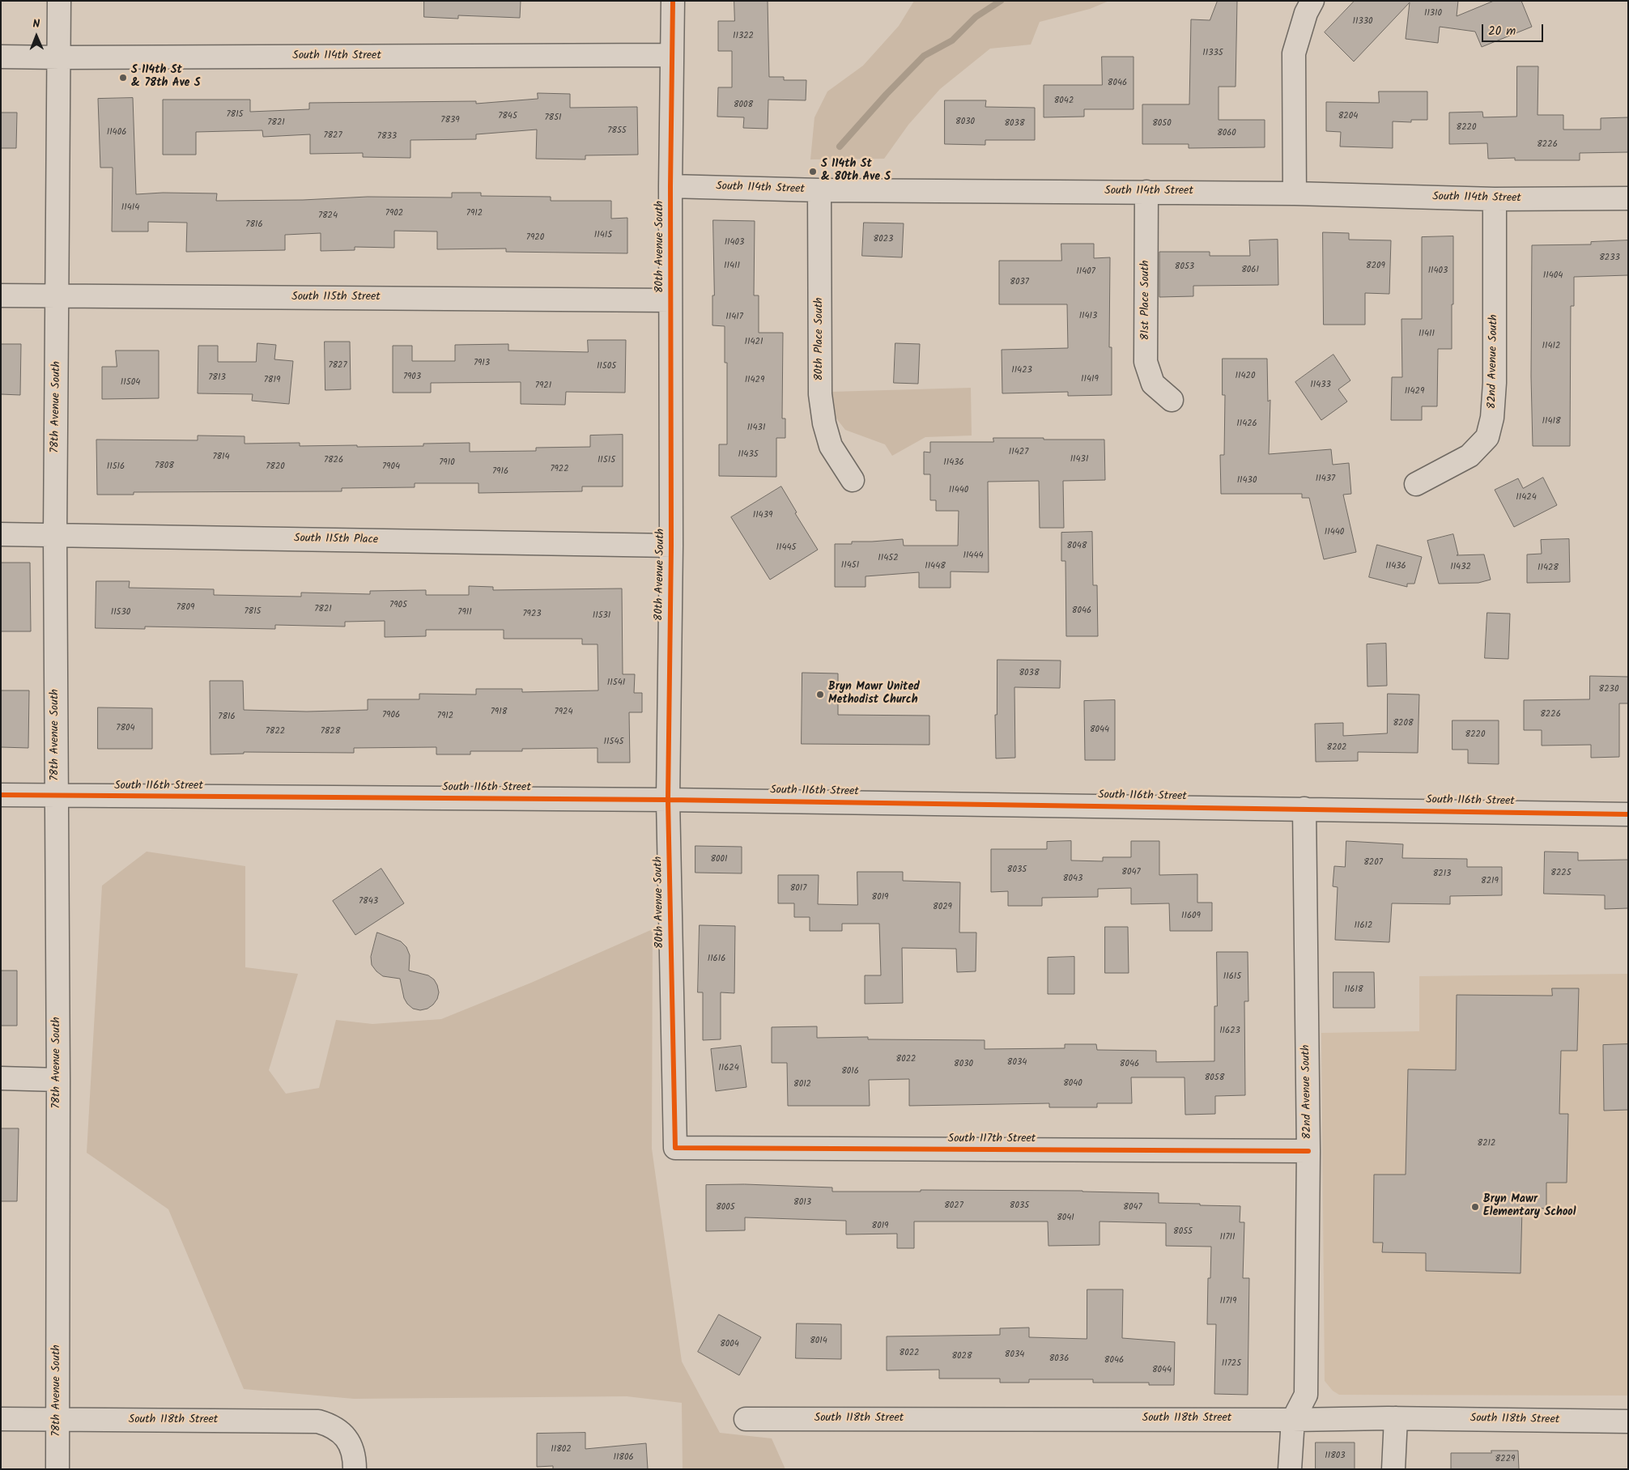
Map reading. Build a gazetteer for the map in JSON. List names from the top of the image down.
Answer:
{
  "streets": {
    "street": [
      "South 114th Street",
      "80th Avenue South",
      "South 115th Street",
      "81st Place South",
      "80th Place South",
      "82nd Avenue South",
      "78th Avenue South",
      "South 115th Place",
      "South 116th Street",
      "South 117th Street",
      "South 118th Street"
    ]
  },
  "crossings": [
    ["South 114th Street", "80th Avenue South"],
    ["South 114th Street", "81st Place South"],
    ["South 114th Street", "80th Place South"],
    ["South 114th Street", "82nd Avenue South"],
    ["South 114th Street", "78th Avenue South"],
    ["80th Avenue South", "South 115th Street"],
    ["80th Avenue South", "South 115th Place"],
    ["80th Avenue South", "South 116th Street"],
    ["80th Avenue South", "South 117th Street"],
    ["South 115th Street", "78th Avenue South"],
    ["82nd Avenue South", "South 116th Street"],
    ["82nd Avenue South", "South 117th Street"],
    ["82nd Avenue South", "South 118th Street"],
    ["78th Avenue South", "South 115th Place"],
    ["78th Avenue South", "South 116th Street"],
    ["78th Avenue South", "South 118th Street"]
  ],
  "places": [
    "S 114th St & 78th Ave S",
    "S 114th St & 80th Ave S",
    "Bryn Mawr United Methodist Church",
    "Bryn Mawr Elementary School"
  ],
  "house_numbers": [
    "11310",
    "11330",
    "11322",
    "11335",
    "8046",
    "8042",
    "8008",
    "7815",
    "7845",
    "8204",
    "7851",
    "7839",
    "8030",
    "7821",
    "8038",
    "8050",
    "8220",
    "7855",
    "11406",
    "8060",
    "7827",
    "7833",
    "8226",
    "11414",
    "7902",
    "7912",
    "7824",
    "7816",
    "11415",
    "7920",
    "8023",
    "11403",
    "8233",
    "11411",
    "8209",
    "8053",
    "8061",
    "11403",
    "11407",
    "11404",
    "8037",
    "11413",
    "11417",
    "11411",
    "11421",
    "11412",
    "7913",
    "7827",
    "11505",
    "11423",
    "11420",
    "7903",
    "7813",
    "11419",
    "7819",
    "11429",
    "11504",
    "11433",
    "7921",
    "11429",
    "11418",
    "11426",
    "11431",
    "11427",
    "11435",
    "7814",
    "11431",
    "7826",
    "11515",
    "7910",
    "11436",
    "7808",
    "11516",
    "7820",
    "7904",
    "7922",
    "7916",
    "11437",
    "11430",
    "11440",
    "11424",
    "11439",
    "11440",
    "8048",
    "11445",
    "11444",
    "11452",
    "11451",
    "11448",
    "11436",
    "11432",
    "11428",
    "7905",
    "7809",
    "7821",
    "8046",
    "7815",
    "11530",
    "7911",
    "7923",
    "11531",
    "8038",
    "11541",
    "8230",
    "7918",
    "7924",
    "8226",
    "7906",
    "7912",
    "7816",
    "8208",
    "7804",
    "8044",
    "7822",
    "7828",
    "8220",
    "11545",
    "8202",
    "8001",
    "8207",
    "8035",
    "8047",
    "8225",
    "8213",
    "8043",
    "8219",
    "8017",
    "8019",
    "7843",
    "8029",
    "11609",
    "11612",
    "11616",
    "11615",
    "11618",
    "11623",
    "8022",
    "8034",
    "8030",
    "8046",
    "11624",
    "8016",
    "8058",
    "8040",
    "8012",
    "8212",
    "8013",
    "8027",
    "8035",
    "8005",
    "8047",
    "8041",
    "8019",
    "8055",
    "11711",
    "11719",
    "8014",
    "8004",
    "8022",
    "8034",
    "8028",
    "8036",
    "8046",
    "11725",
    "8044",
    "11802",
    "11803",
    "11806",
    "8229"
  ],
  "scale_bar": "20 m",
  "north": "top"
}
